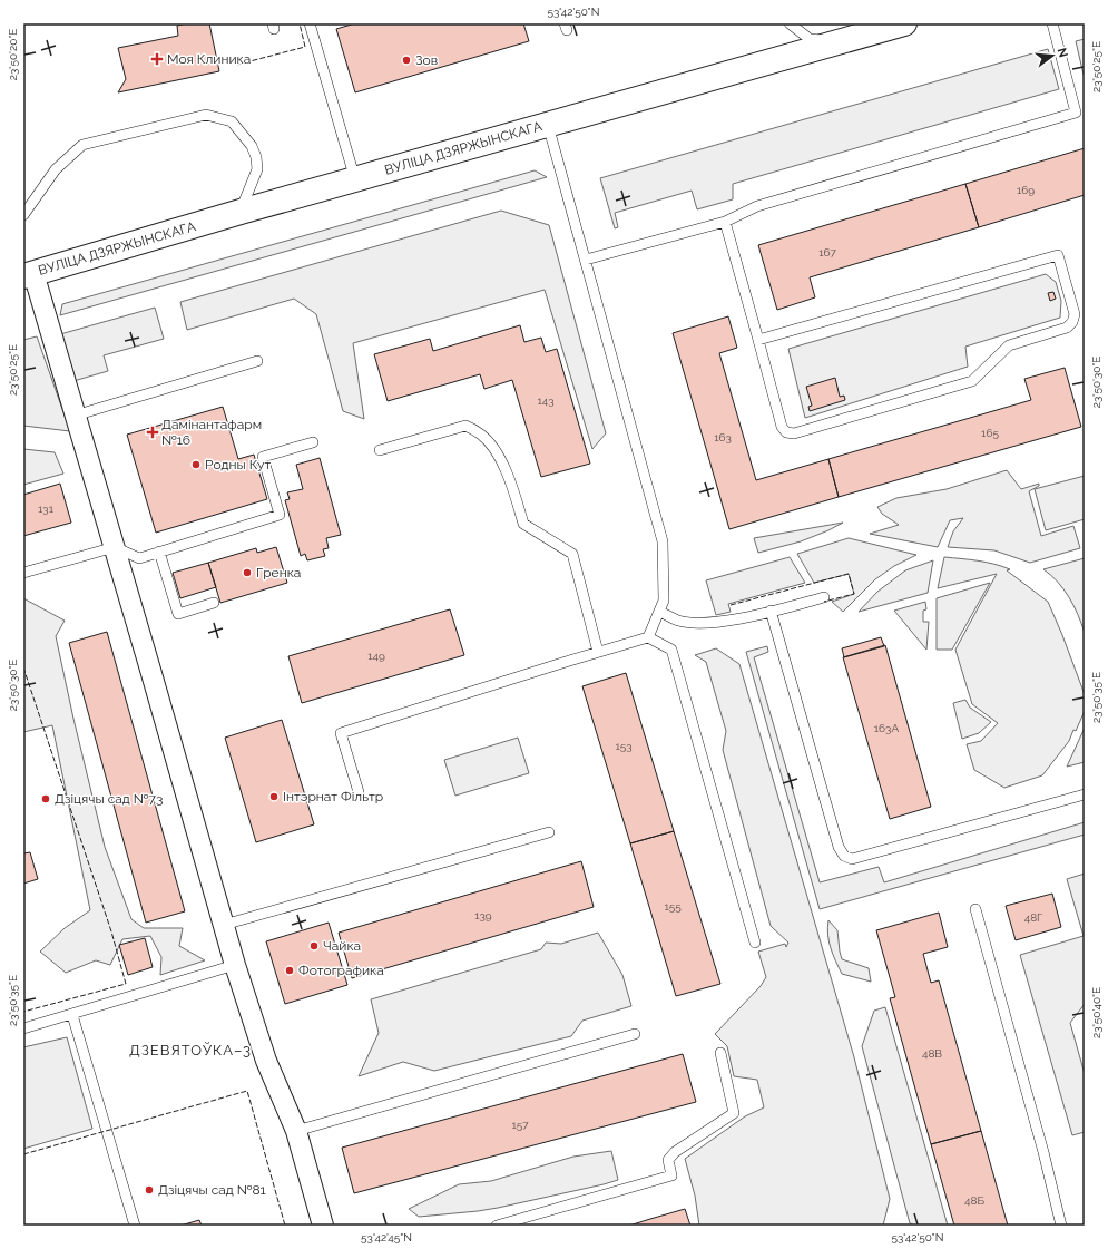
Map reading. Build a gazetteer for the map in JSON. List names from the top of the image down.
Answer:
{
  "streets": {
    "main road": ["ВУЛІЦА ДЗЯРЖЫНСКАГА"]
  },
  "districts": ["ДЗЕВЯТОЎКА–3"],
  "places": {
    "health": ["Моя Клиника", "Дамінантафарм №16"],
    "other": [
      "Зов",
      "Родны Кут",
      "Гренка",
      "Інтэрнат Фільтр",
      "Дзіцячы сад №73",
      "Чайка",
      "Фотографика",
      "Дзіцячы сад №81"
    ]
  },
  "house_numbers": [
    "169",
    "167",
    "143",
    "165",
    "163",
    "131",
    "149",
    "163А",
    "153",
    "155",
    "139",
    "48Г",
    "48В",
    "157",
    "48Б"
  ],
  "north": "right",
  "coordinates": [
    "53°42'50\"N",
    "23°50'20\"E",
    "23°50'25\"E",
    "23°50'30\"E",
    "23°50'35\"E",
    "23°50'40\"E",
    "53°42'45\"N"
  ]
}
